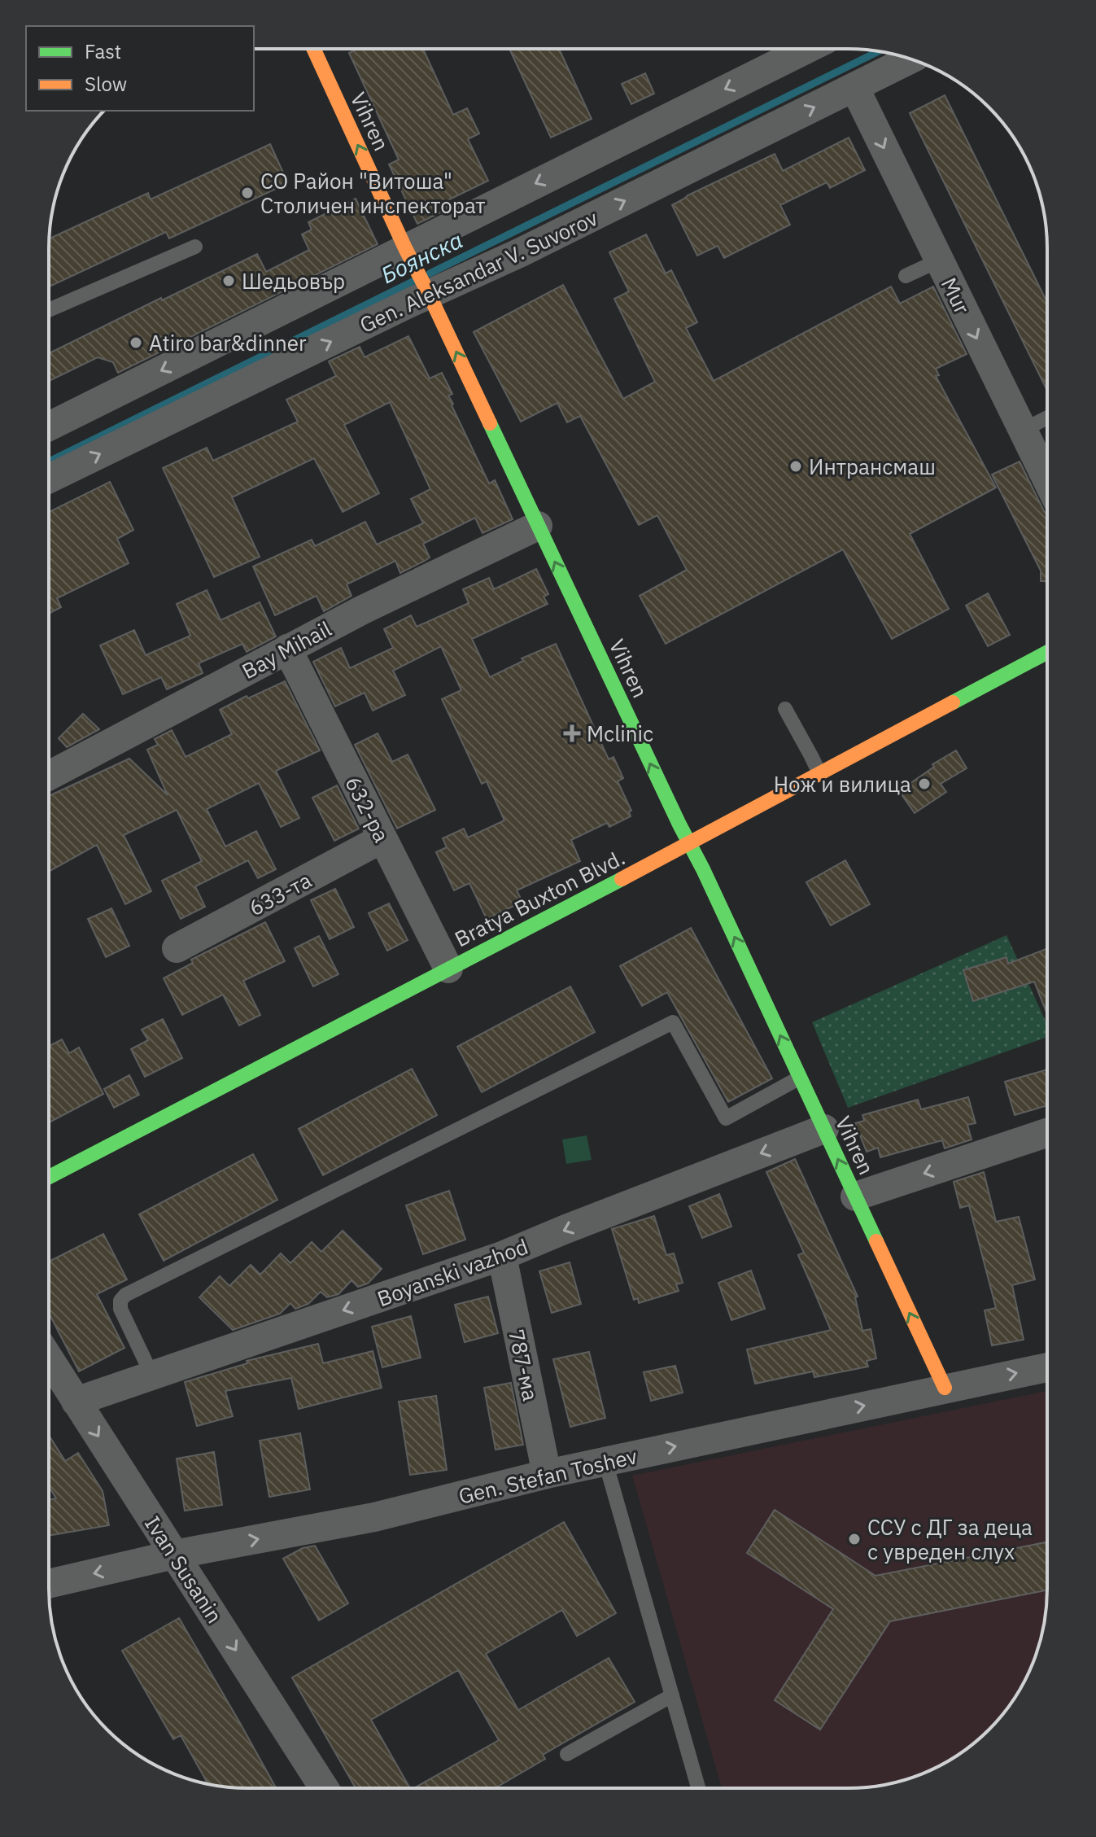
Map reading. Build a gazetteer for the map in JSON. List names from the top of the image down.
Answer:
{
  "streets": {
    "street": [
      "Vihren",
      "Gen. Aleksandar V. Suvorov",
      "Mur",
      "Bay Mihail",
      "632-ра",
      "633-та",
      "Bratya Buxton Blvd.",
      "Boyanski vazhod",
      "787-ма",
      "Gen. Stefan Toshev",
      "Ivan Susanin"
    ]
  },
  "crossings": [
    ["Vihren", "Gen. Aleksandar V. Suvorov"],
    ["Vihren", "Bay Mihail"],
    ["Vihren", "Bratya Buxton Blvd."],
    ["Vihren", "Boyanski vazhod"],
    ["Vihren", "Gen. Stefan Toshev"],
    ["Gen. Aleksandar V. Suvorov", "Mur"],
    ["Bay Mihail", "632-ра"],
    ["632-ра", "633-та"],
    ["632-ра", "Bratya Buxton Blvd."],
    ["Boyanski vazhod", "787-ма"],
    ["Boyanski vazhod", "Ivan Susanin"],
    ["787-ма", "Gen. Stefan Toshev"],
    ["Gen. Stefan Toshev", "Ivan Susanin"]
  ],
  "one_way": [
    "Vihren",
    "Mur",
    "Boyanski vazhod",
    "Ivan Susanin"
  ],
  "water": ["Боянска"],
  "places": {
    "other": [
      "СО Район \"Витоша\" Столичен инспекторат",
      "Шедьовър",
      "Atiro bar&dinner",
      "Интрансмаш",
      "Нож и вилица",
      "ССУ с ДГ за деца с увреден слух"
    ],
    "health": ["Mclinic"]
  },
  "legend": ["Fast", "Slow"]
}
